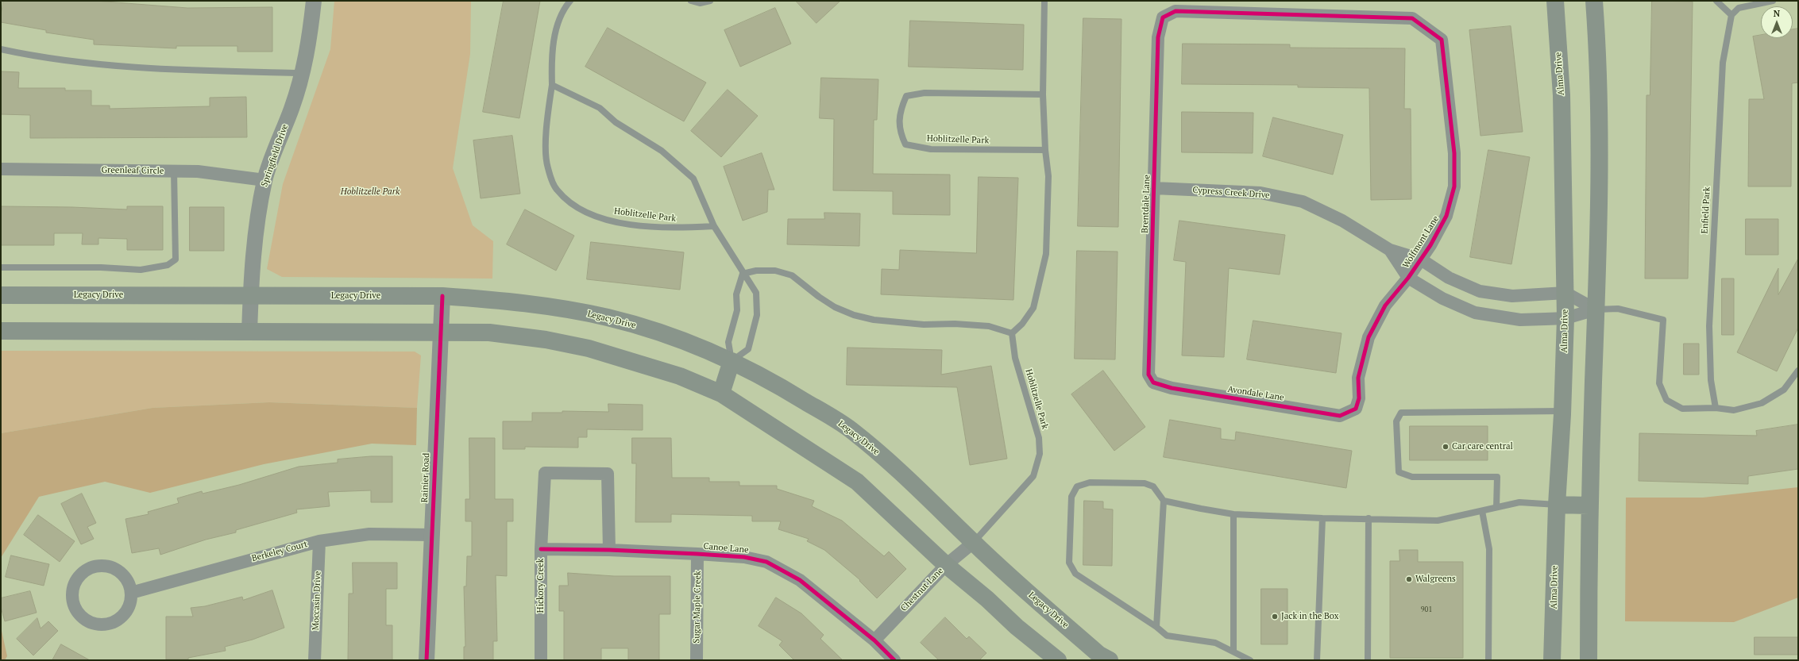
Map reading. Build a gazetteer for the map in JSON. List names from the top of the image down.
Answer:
{
  "streets": {
    "main road": ["Alma Drive", "Legacy Drive"],
    "street": [
      "Springfield Drive",
      "Greenleaf Circle",
      "Cypress Creek Drive",
      "Brentdale Lane",
      "Wolfmont Lane",
      "Avondale Lane",
      "Rainier Road",
      "Canoe Lane",
      "Berkeley Court",
      "Hickory Creek",
      "Chestnut Lane",
      "Moccasin Drive",
      "Sugar Maple Creek"
    ],
    "lane": ["Hoblitzelle Park", "Enfield Park"]
  },
  "crossings": [
    ["Alma Drive", "Cypress Creek Drive"],
    ["Hoblitzelle Park", "Legacy Drive"],
    ["Hoblitzelle Park", "Chestnut Lane"],
    ["Springfield Drive", "Greenleaf Circle"],
    ["Springfield Drive", "Legacy Drive"],
    ["Cypress Creek Drive", "Brentdale Lane"],
    ["Cypress Creek Drive", "Wolfmont Lane"],
    ["Brentdale Lane", "Wolfmont Lane"],
    ["Brentdale Lane", "Avondale Lane"],
    ["Wolfmont Lane", "Avondale Lane"],
    ["Legacy Drive", "Rainier Road"],
    ["Legacy Drive", "Chestnut Lane"],
    ["Rainier Road", "Berkeley Court"],
    ["Canoe Lane", "Hickory Creek"],
    ["Canoe Lane", "Chestnut Lane"],
    ["Canoe Lane", "Sugar Maple Creek"],
    ["Berkeley Court", "Moccasin Drive"]
  ],
  "parks": ["Hoblitzelle Park"],
  "places": ["Car care central", "Walgreens", "Jack in the Box"],
  "house_numbers": ["901"],
  "north": "top"
}
